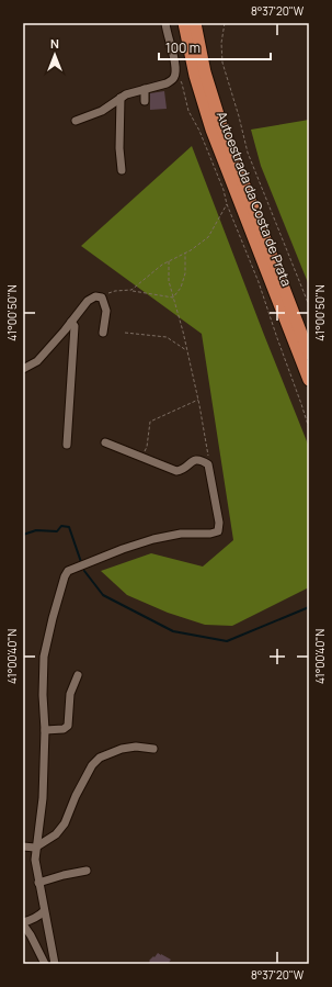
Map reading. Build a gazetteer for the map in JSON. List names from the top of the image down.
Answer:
{
  "streets": {
    "highway": ["Autoestrada da Costa de Prata"]
  },
  "scale_bar": "100 m",
  "north": "top",
  "coordinates": ["8°37'20\"W", "41°00'50\"N", "41°00'40\"N"]
}
